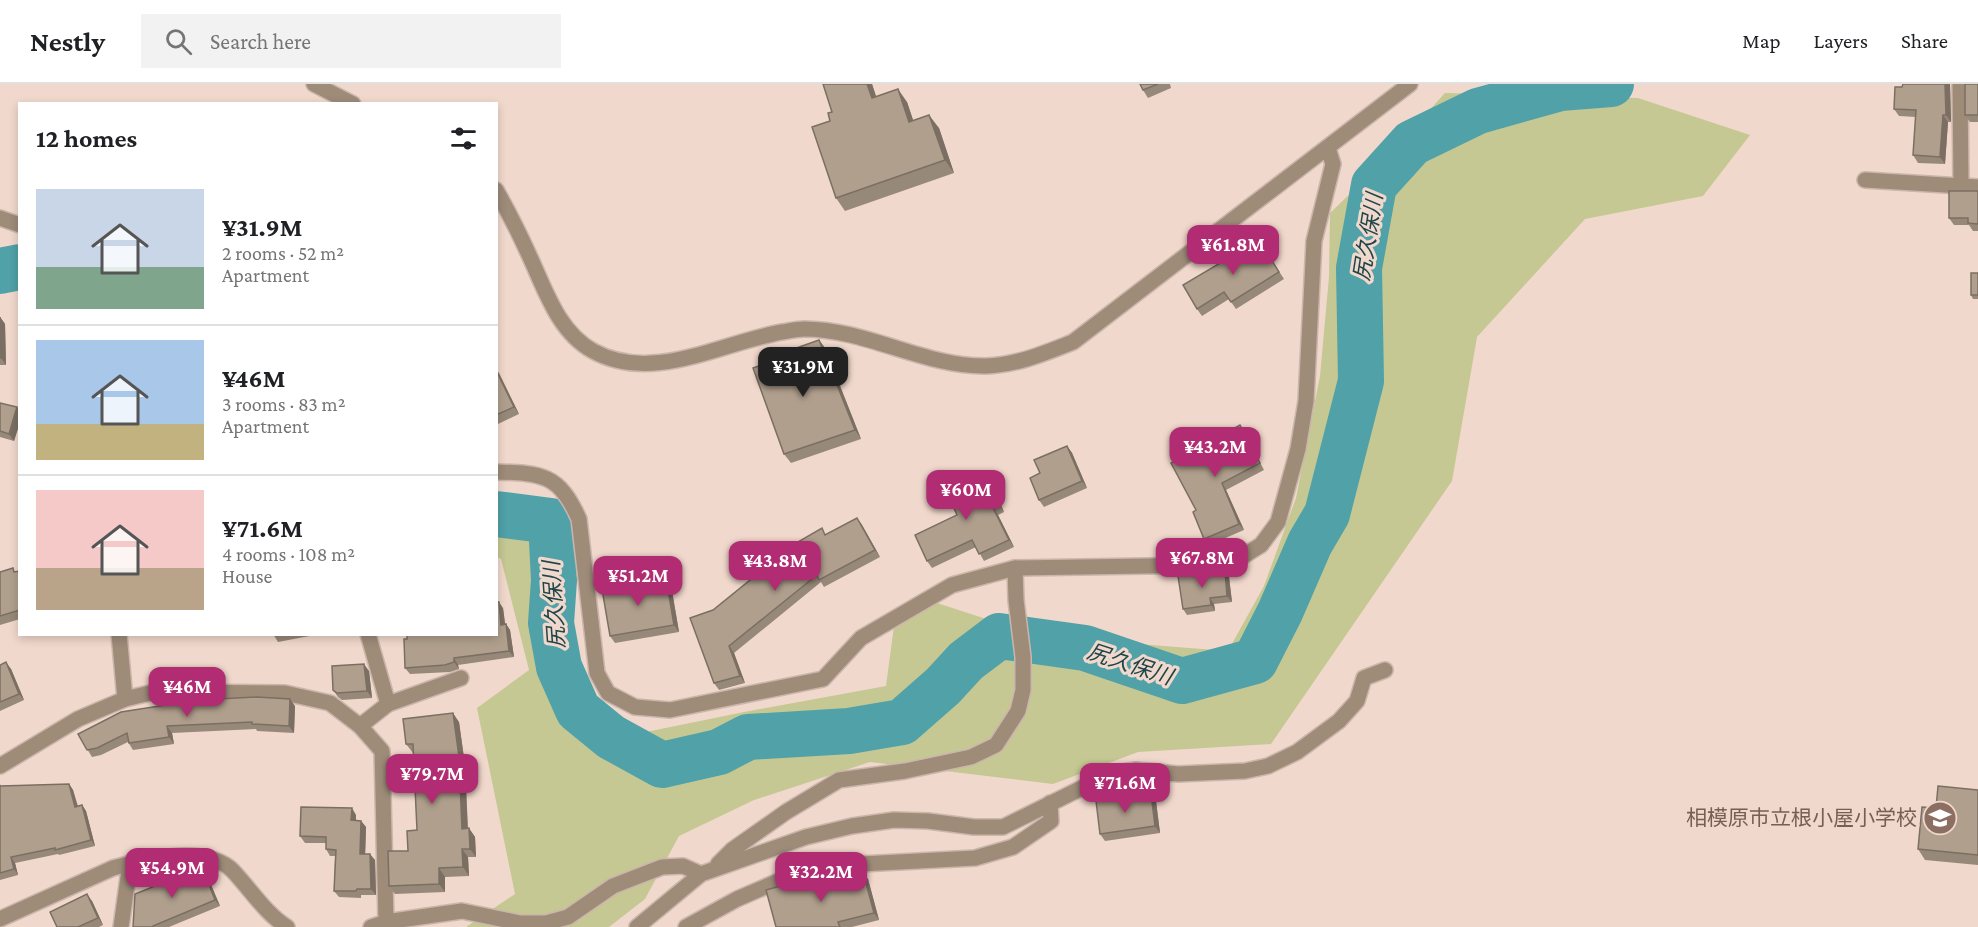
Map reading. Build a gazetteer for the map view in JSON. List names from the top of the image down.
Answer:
{
  "water": ["尻久保川"],
  "places": {
    "school or university": ["相模原市立根小屋小学校"]
  },
  "page": {
    "header": "Nestly",
    "search": "Search here",
    "nav": ["Map", "Layers", "Share"],
    "heading": "12 homes",
    "list": [
      {
        "name": "¥31.9M",
        "note": "2 rooms · 52 m² · Apartment"
      },
      {
        "name": "¥46M",
        "note": "3 rooms · 83 m² · Apartment"
      },
      {
        "name": "¥71.6M",
        "note": "4 rooms · 108 m² · House"
      }
    ],
    "price": [
      "¥61.8M",
      "¥31.9M",
      "¥43.2M",
      "¥60M",
      "¥67.8M",
      "¥43.8M",
      "¥51.2M",
      "¥46M",
      "¥79.7M",
      "¥71.6M",
      "¥54.9M",
      "¥32.2M"
    ]
  }
}
